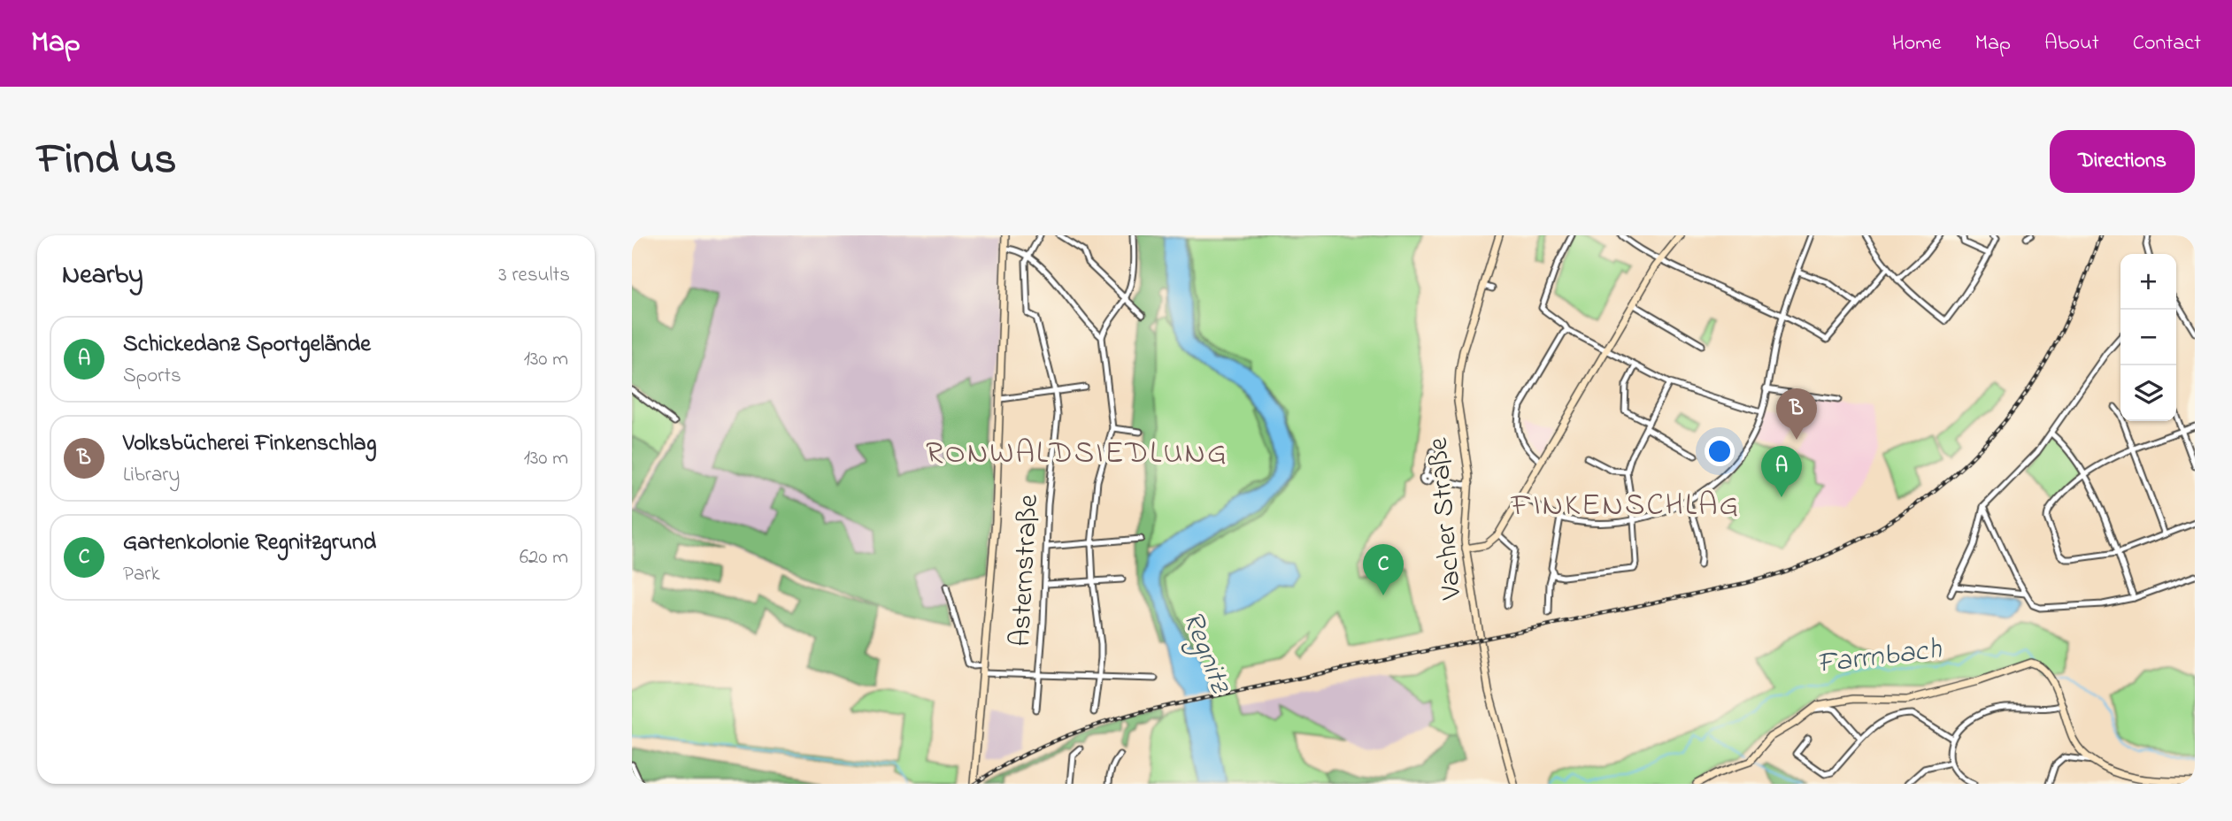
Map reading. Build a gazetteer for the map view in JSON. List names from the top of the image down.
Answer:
{
  "streets": {
    "street": ["Vacher Straße", "Asternstraße"]
  },
  "districts": ["RONWALDSIEDLUNG", "FINKENSCHLAG"],
  "water": ["Regnitz", "Farrnbach"],
  "page": {
    "header": "Map",
    "nav": [
      "Home",
      "Map",
      "About",
      "Contact"
    ],
    "title": "Find us",
    "buttons": "Directions",
    "heading": ["Nearby", "3 results"],
    "map_buttons": ["+", "−"],
    "list": [
      {
        "mark": "A",
        "name": "Schickedanz Sportgelände",
        "note": "Sports",
        "value": "130 m"
      },
      {
        "mark": "B",
        "name": "Volksbücherei Finkenschlag",
        "note": "Library",
        "value": "130 m"
      },
      {
        "mark": "C",
        "name": "Gartenkolonie Regnitzgrund",
        "note": "Park",
        "value": "620 m"
      }
    ],
    "pins": ["B", "A", "C"]
  }
}
